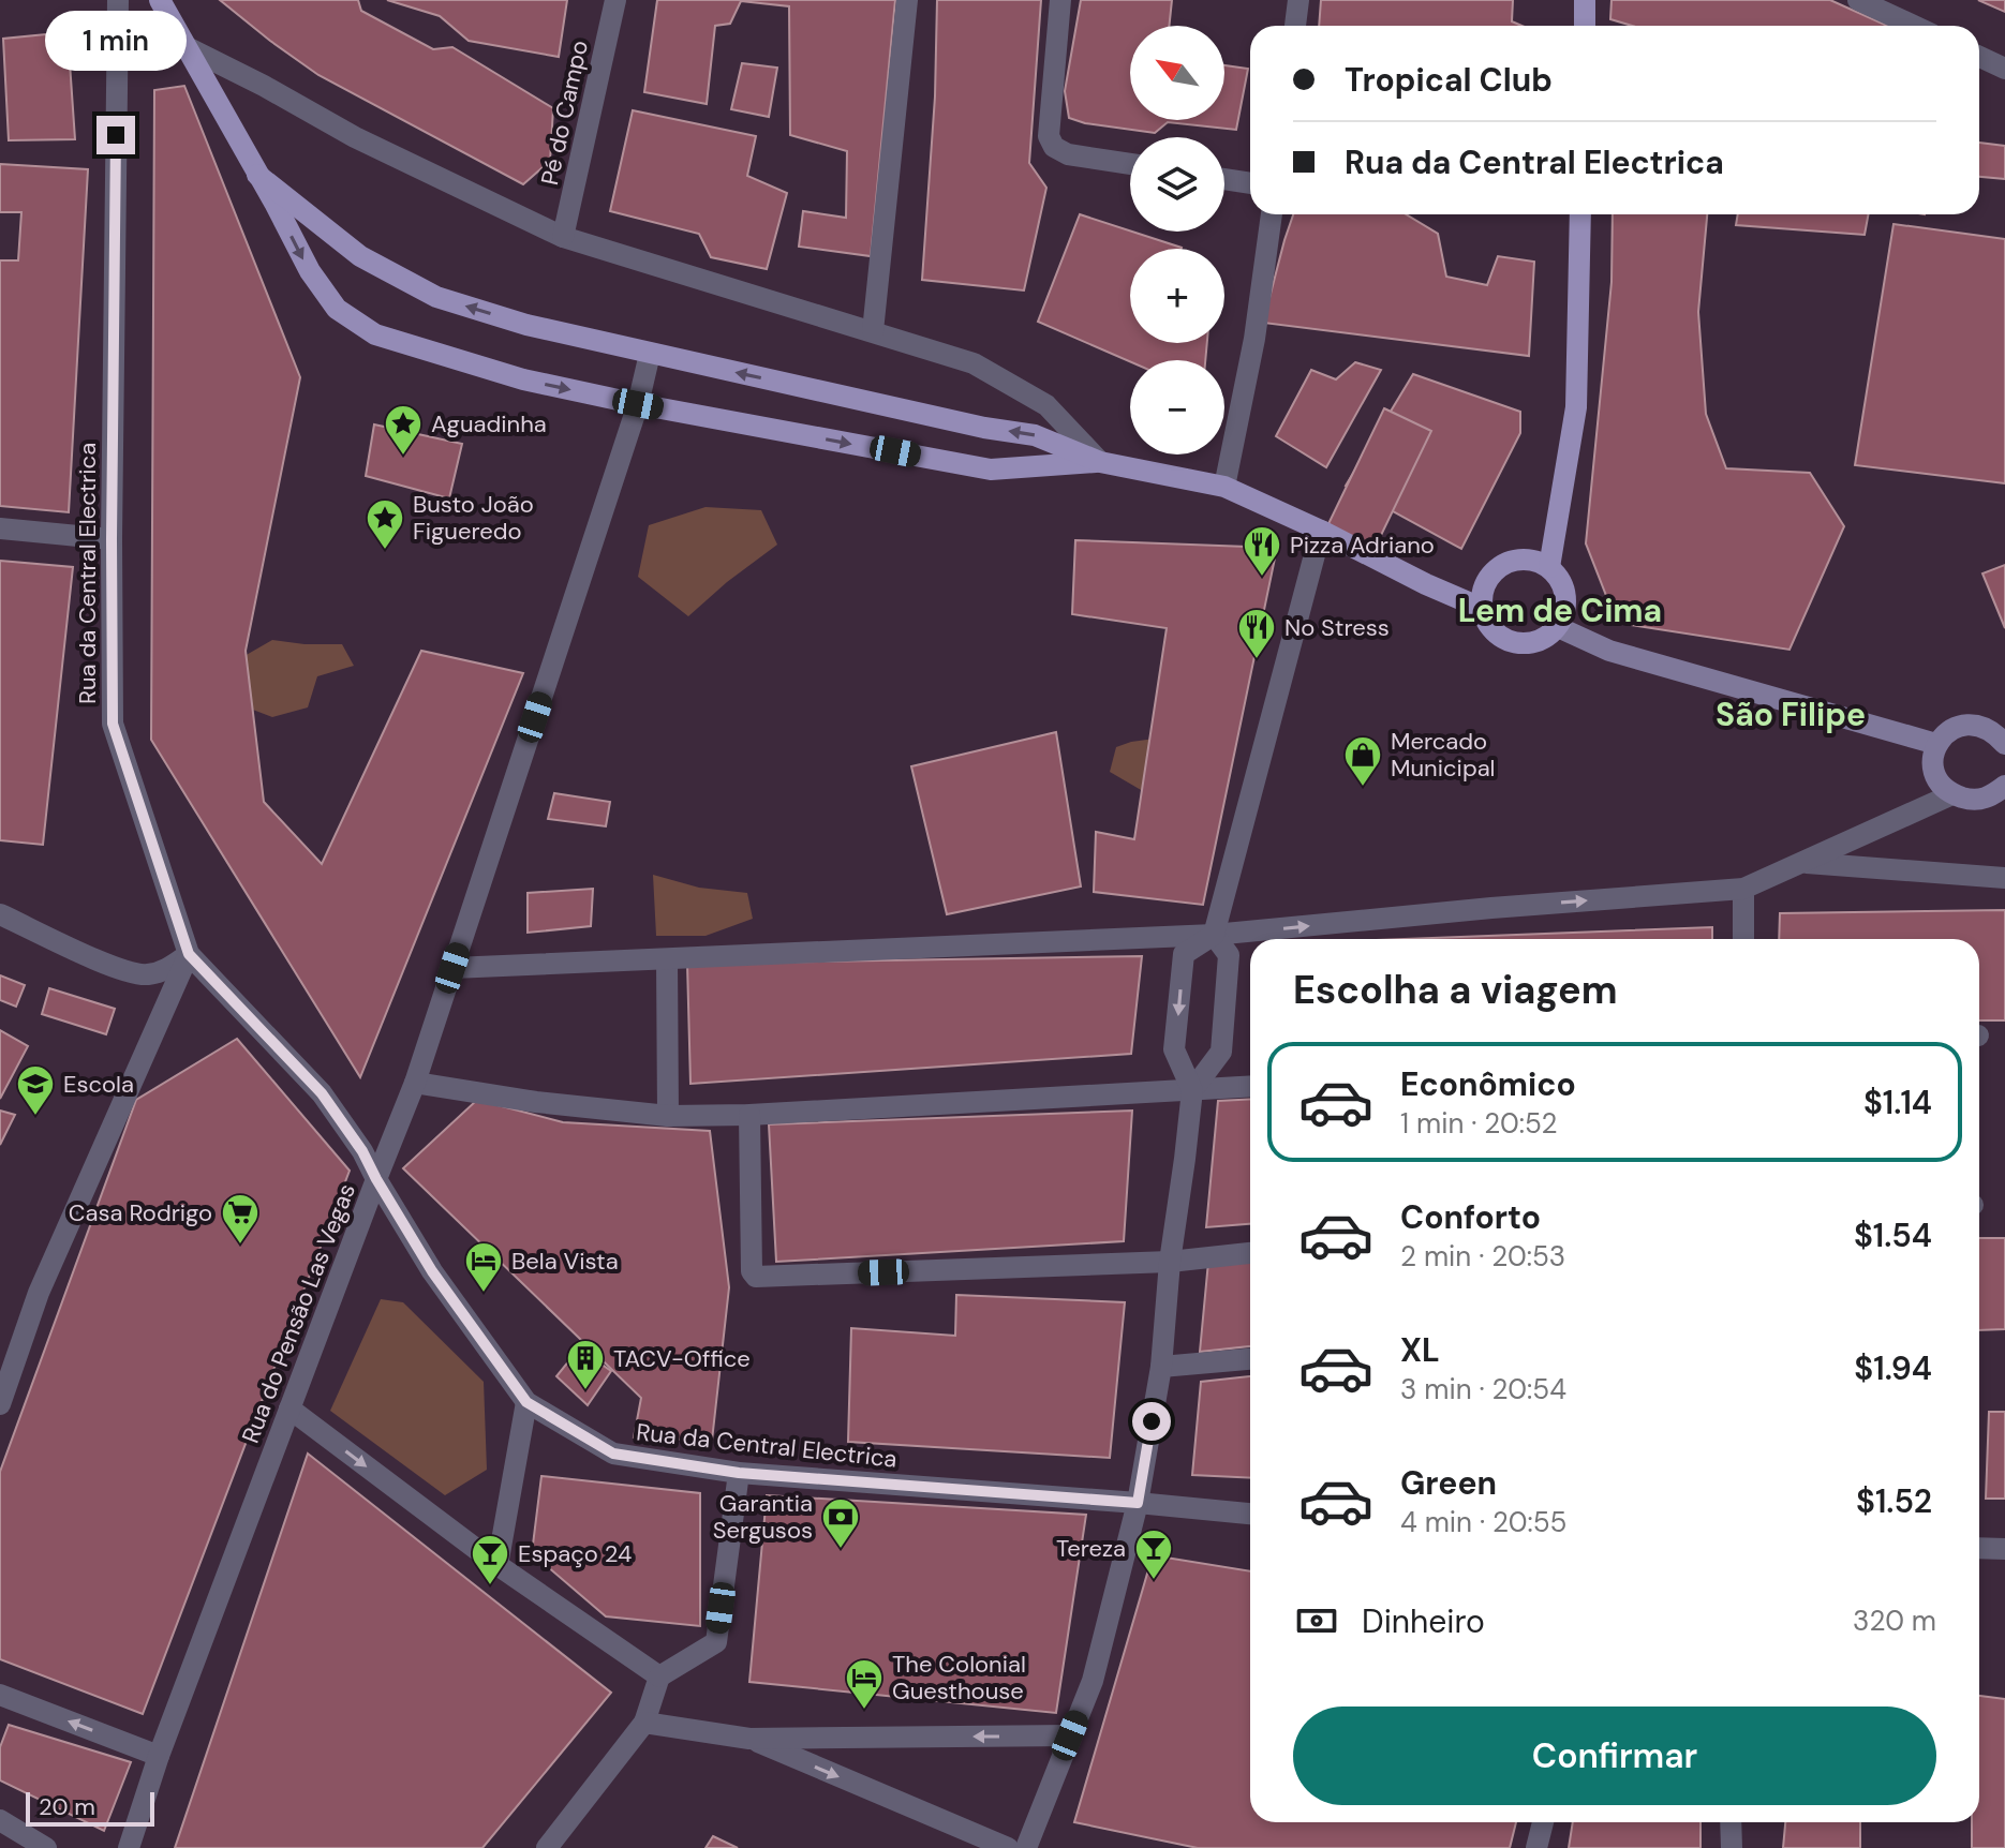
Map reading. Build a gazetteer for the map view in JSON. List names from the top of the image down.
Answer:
{
  "streets": {
    "street": ["Pé do Campo", "Rua da Central Electrica", "Rua do Pensão Las Vegas"]
  },
  "crossings": [
    ["Rua da Central Electrica", "Rua do Pensão Las Vegas"]
  ],
  "districts": ["Lem de Cima", "São Filipe"],
  "places": {
    "place": ["Aguadinha", "Busto João Figueredo"],
    "restaurant": ["Pizza Adriano", "No Stress"],
    "shop": ["Mercado Municipal"],
    "school or university": ["Escola"],
    "supermarket": ["Casa Rodrigo"],
    "hotel": ["Bela Vista", "The Colonial Guesthouse"],
    "building": ["TACV-Office"],
    "bank": ["Garantia Sergusos"],
    "bar": ["Tereza", "Espaço 24"]
  },
  "scale_bar": "20 m",
  "north": "top left",
  "page": {
    "bubble": "1 min",
    "map_buttons": ["+", "−"],
    "banner": ["Tropical Club", "Rua da Central Electrica"],
    "heading": "Escolha a viagem",
    "list": [
      {
        "name": "Econômico",
        "note": "1 min · 20:52",
        "value": "$1.14"
      },
      {
        "name": "Conforto",
        "note": "2 min · 20:53",
        "value": "$1.54"
      },
      {
        "name": "XL",
        "note": "3 min · 20:54",
        "value": "$1.94"
      },
      {
        "name": "Green",
        "note": "4 min · 20:55",
        "value": "$1.52"
      }
    ],
    "pay": ["Dinheiro", "320 m"],
    "buttons": "Confirmar",
    "scale": "20 m"
  }
}
